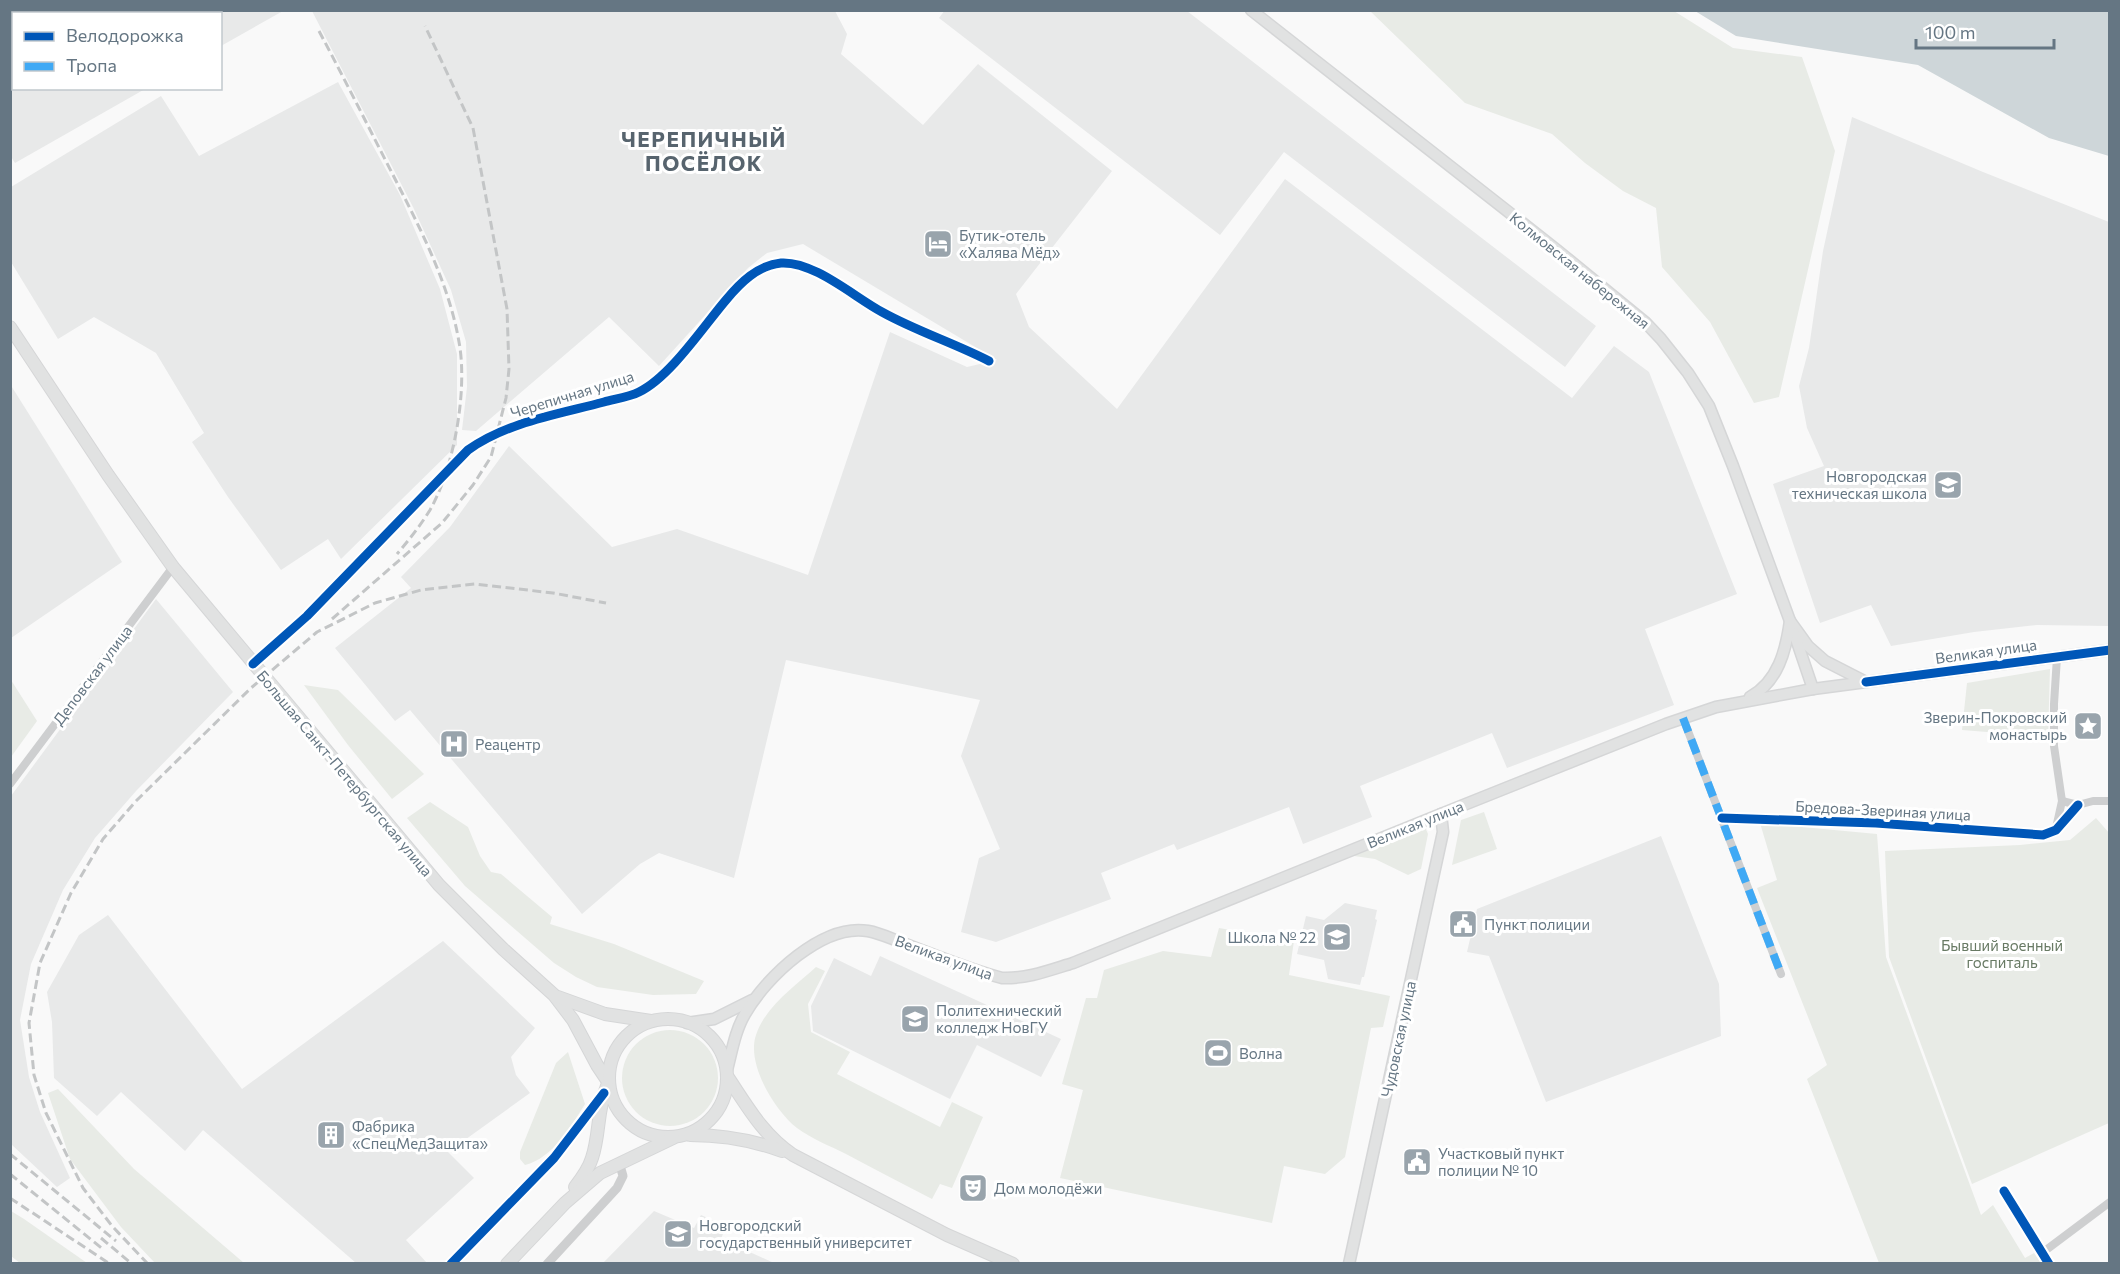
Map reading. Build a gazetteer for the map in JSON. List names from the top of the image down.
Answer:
{
  "streets": {
    "main road": [
      "Колмовская набережная",
      "Великая улица",
      "Большая Санкт-Петербургская улица",
      "Чудовская улица"
    ],
    "street": ["Черепичная улица", "Деповская улица", "Бредова-Звериная улица"]
  },
  "crossings": [
    ["Колмовская набережная", "Великая улица"],
    ["Черепичная улица", "Большая Санкт-Петербургская улица"],
    ["Великая улица", "Чудовская улица"],
    ["Деповская улица", "Большая Санкт-Петербургская улица"]
  ],
  "districts": ["ЧЕРЕПИЧНЫЙ ПОСЁЛОК"],
  "parks": ["Бывший военный госпиталь"],
  "places": {
    "hotel": ["Бутик-отель «Халява Мёд»"],
    "school or university": [
      "Новгородская техническая школа",
      "Школа № 22",
      "Политехнический колледж НовГУ",
      "Новгородский государственный университет"
    ],
    "place": ["Зверин-Покровский монастырь"],
    "hospital": ["Реацентр"],
    "public building": ["Пункт полиции", "Участковый пункт полиции № 10"],
    "sports": ["Волна"],
    "building": ["Фабрика «СпецМедЗащита»"],
    "theatre": ["Дом молодёжи"]
  },
  "legend": ["Велодорожка", "Тропа"],
  "scale_bar": "100 m"
}
